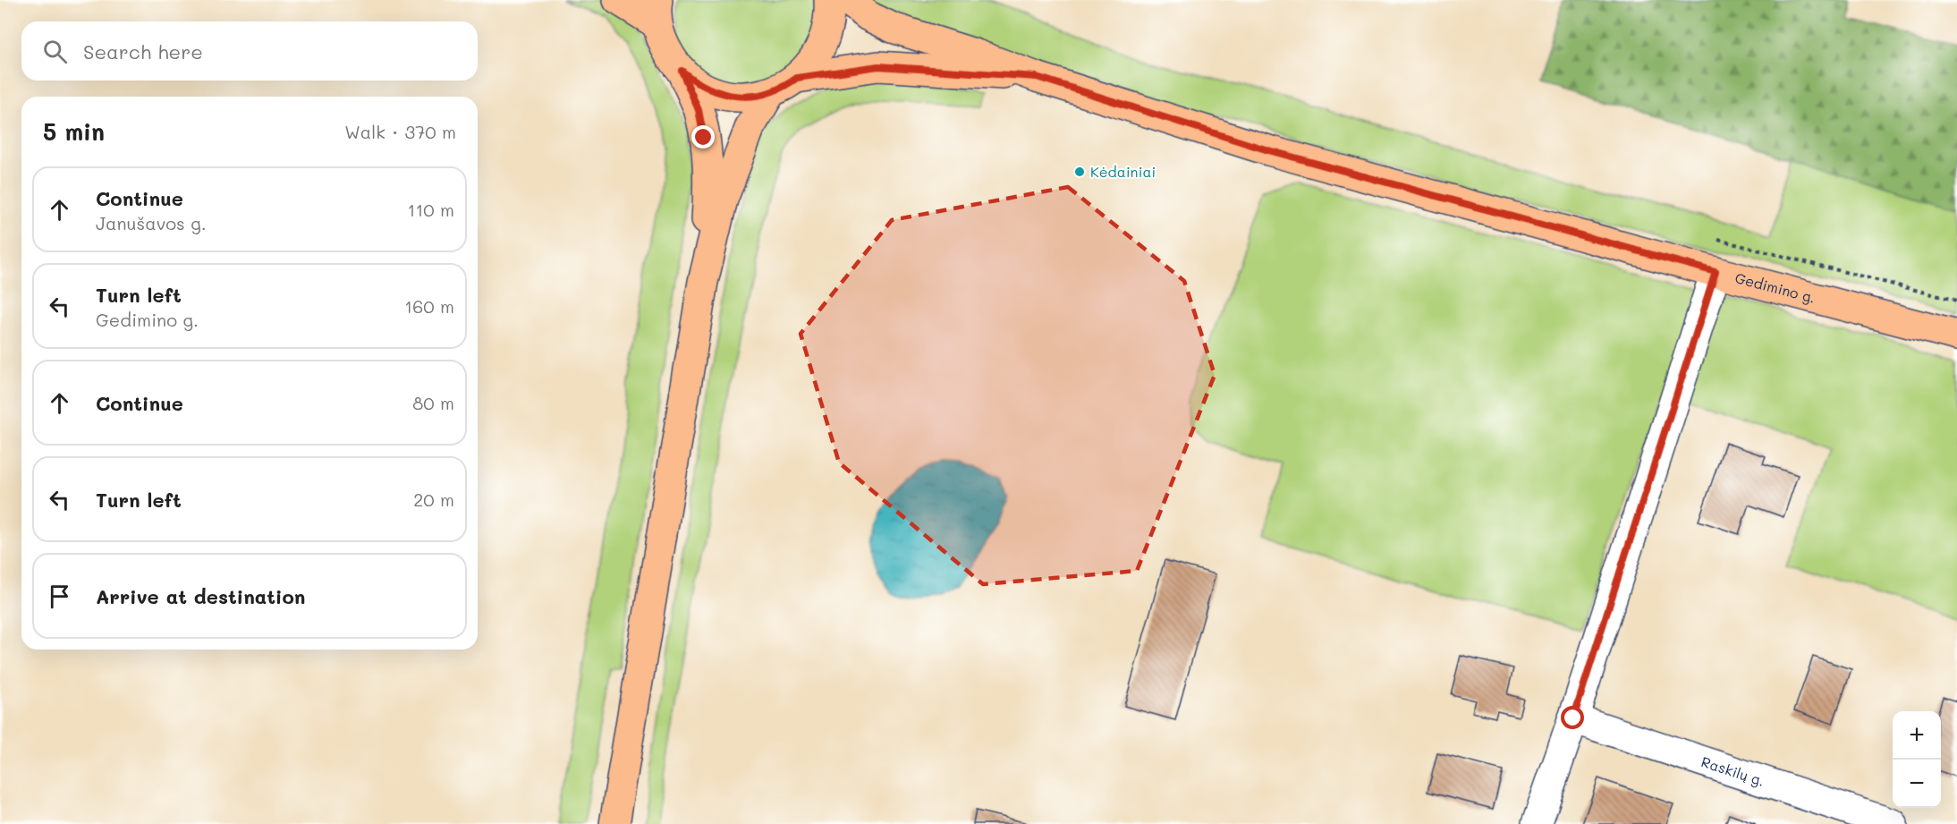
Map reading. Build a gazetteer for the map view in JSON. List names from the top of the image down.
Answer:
{
  "streets": {
    "main road": ["Gedimino g."],
    "street": ["Raskilų g."]
  },
  "places": ["Kėdainiai"],
  "page": {
    "search": "Search here",
    "heading": ["5 min", "Walk · 370 m"],
    "list": [
      ["Continue", "Janušavos g.", "110 m"],
      ["Turn left", "Gedimino g.", "160 m"],
      ["Continue", "80 m"],
      ["Turn left", "20 m"],
      "Arrive at destination"
    ],
    "map_buttons": ["+", "−"]
  }
}
